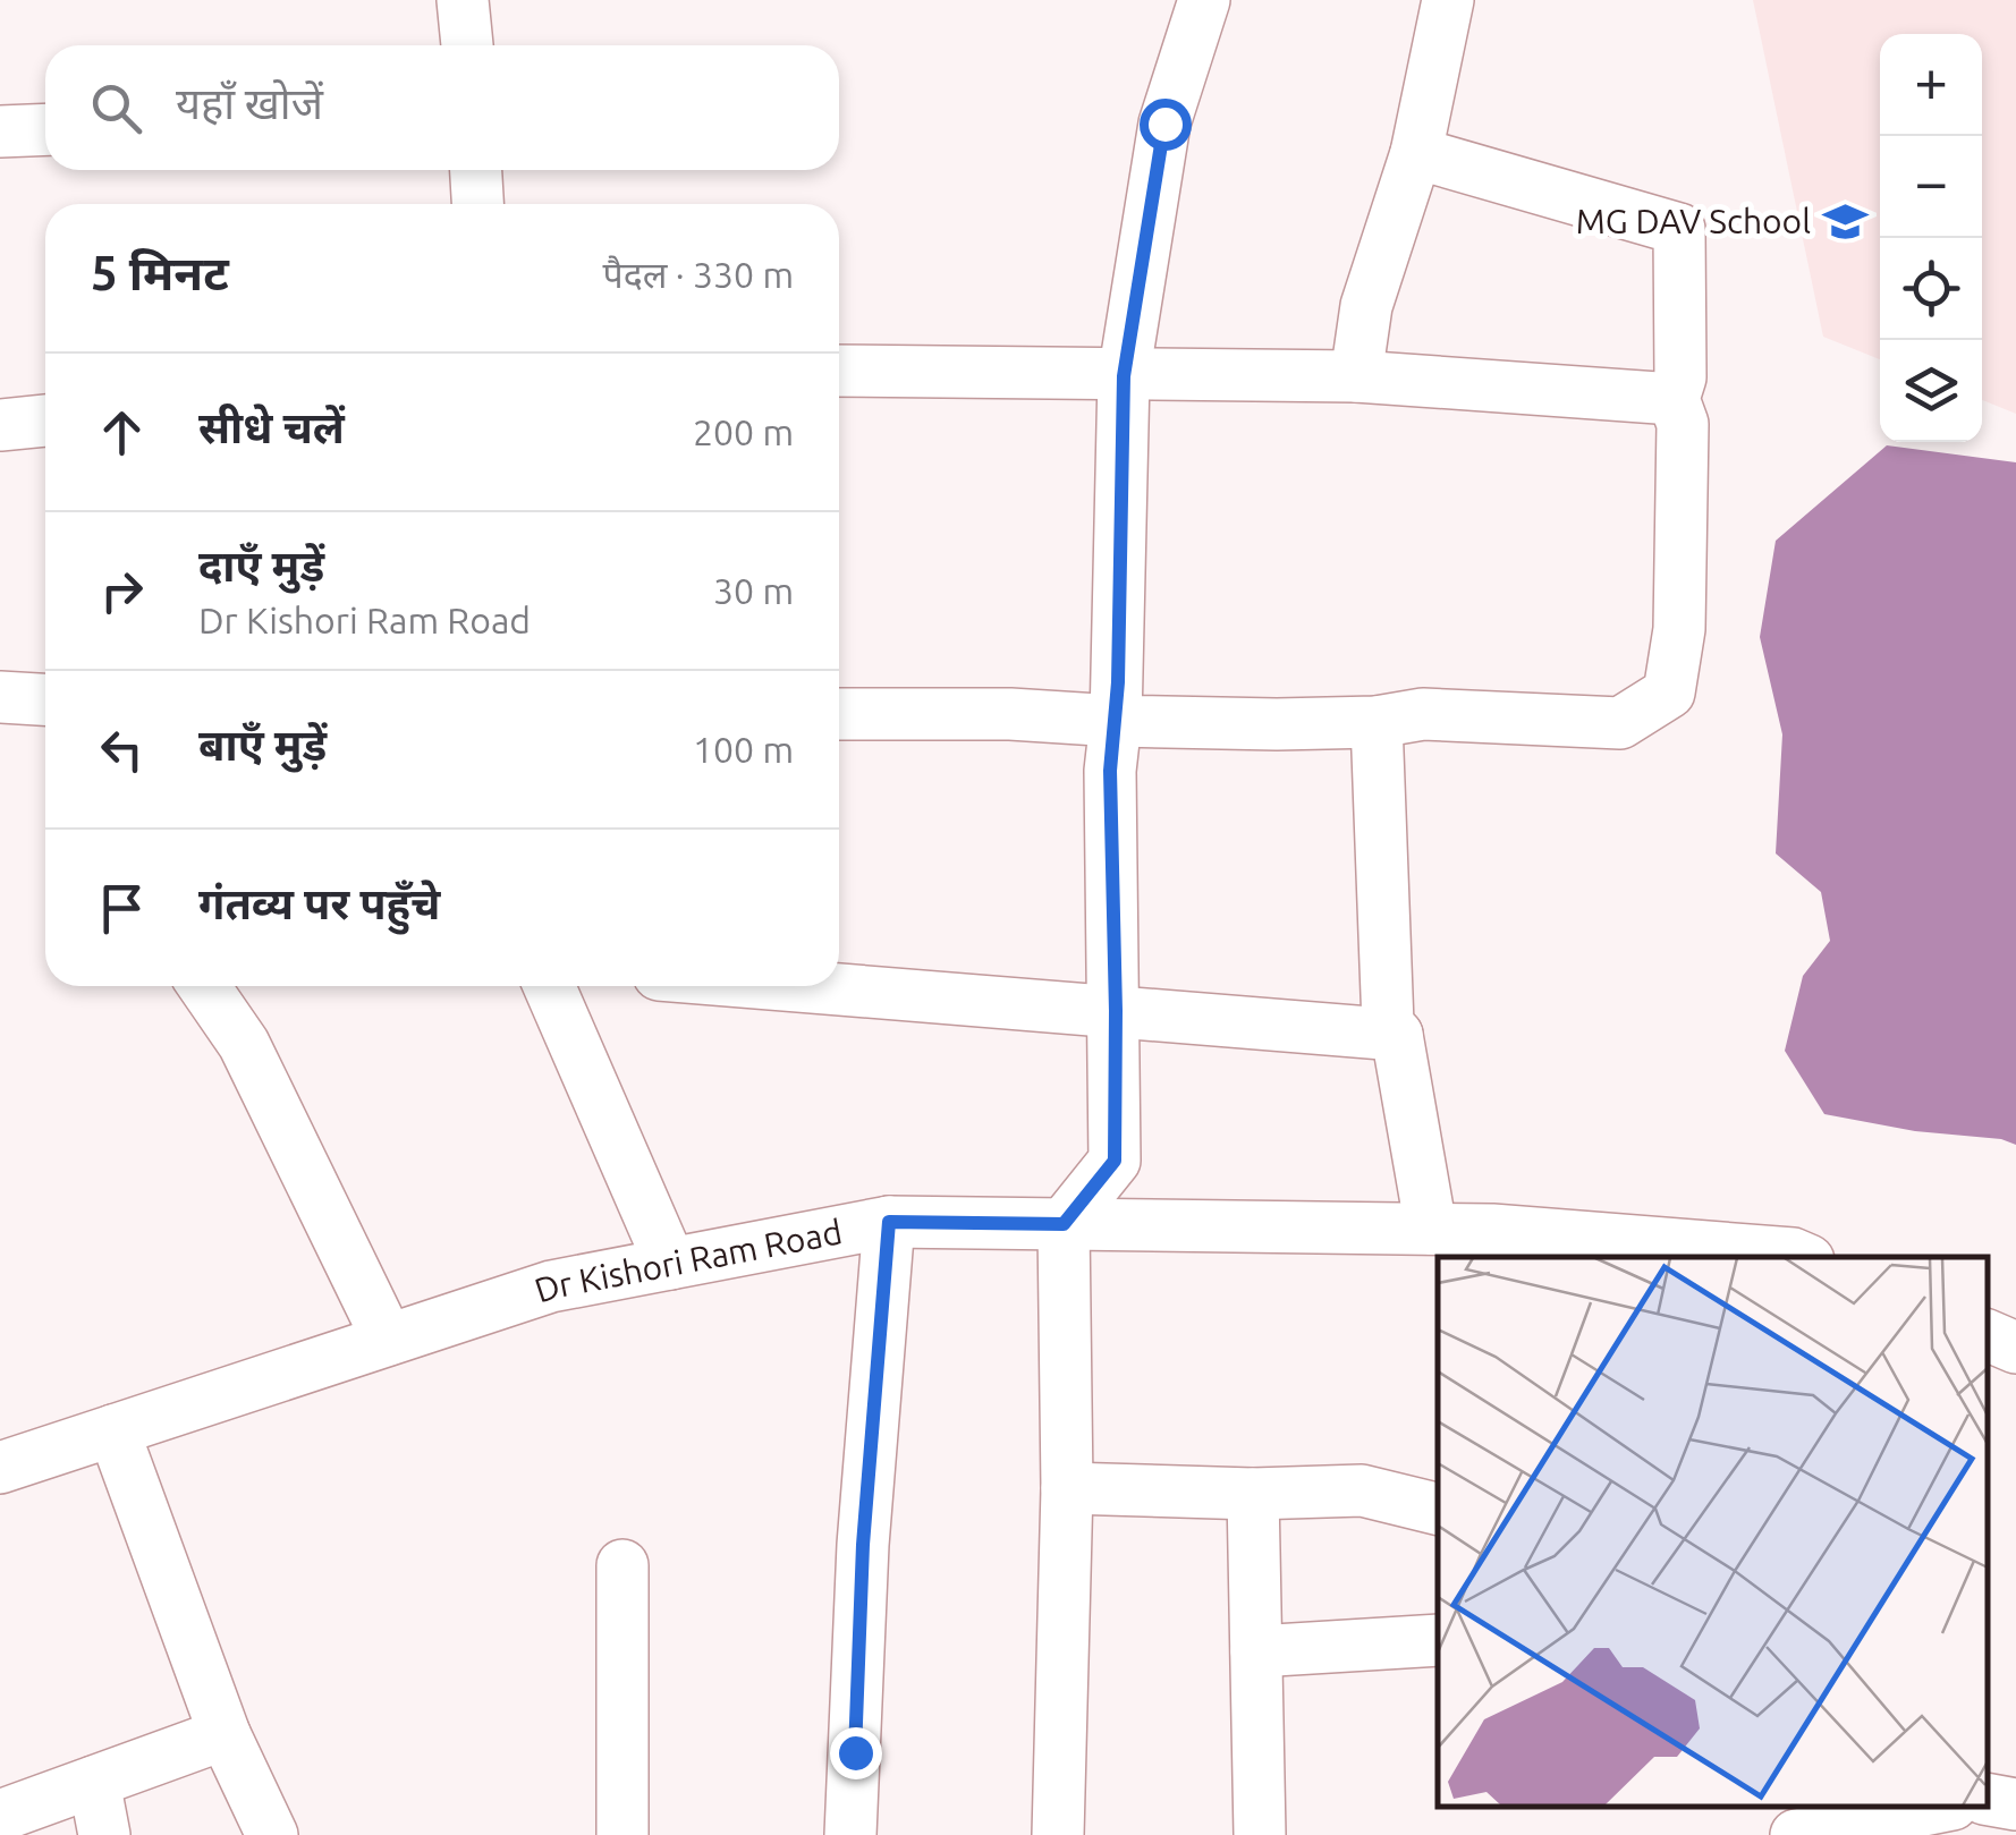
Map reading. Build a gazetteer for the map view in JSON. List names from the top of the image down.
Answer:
{
  "streets": {
    "street": ["Dr Kishori Ram Road"]
  },
  "places": {
    "school or university": ["MG DAV School"]
  },
  "page": {
    "map_buttons": ["+", "−"],
    "search": "यहाँ खोजें",
    "heading": ["5 मिनट", "पैदल · 330 m"],
    "list": [
      ["सीधे चलें", "200 m"],
      ["दाएँ मुड़ें", "Dr Kishori Ram Road", "30 m"],
      ["बाएँ मुड़ें", "100 m"],
      "गंतव्य पर पहुँचे"
    ]
  }
}
